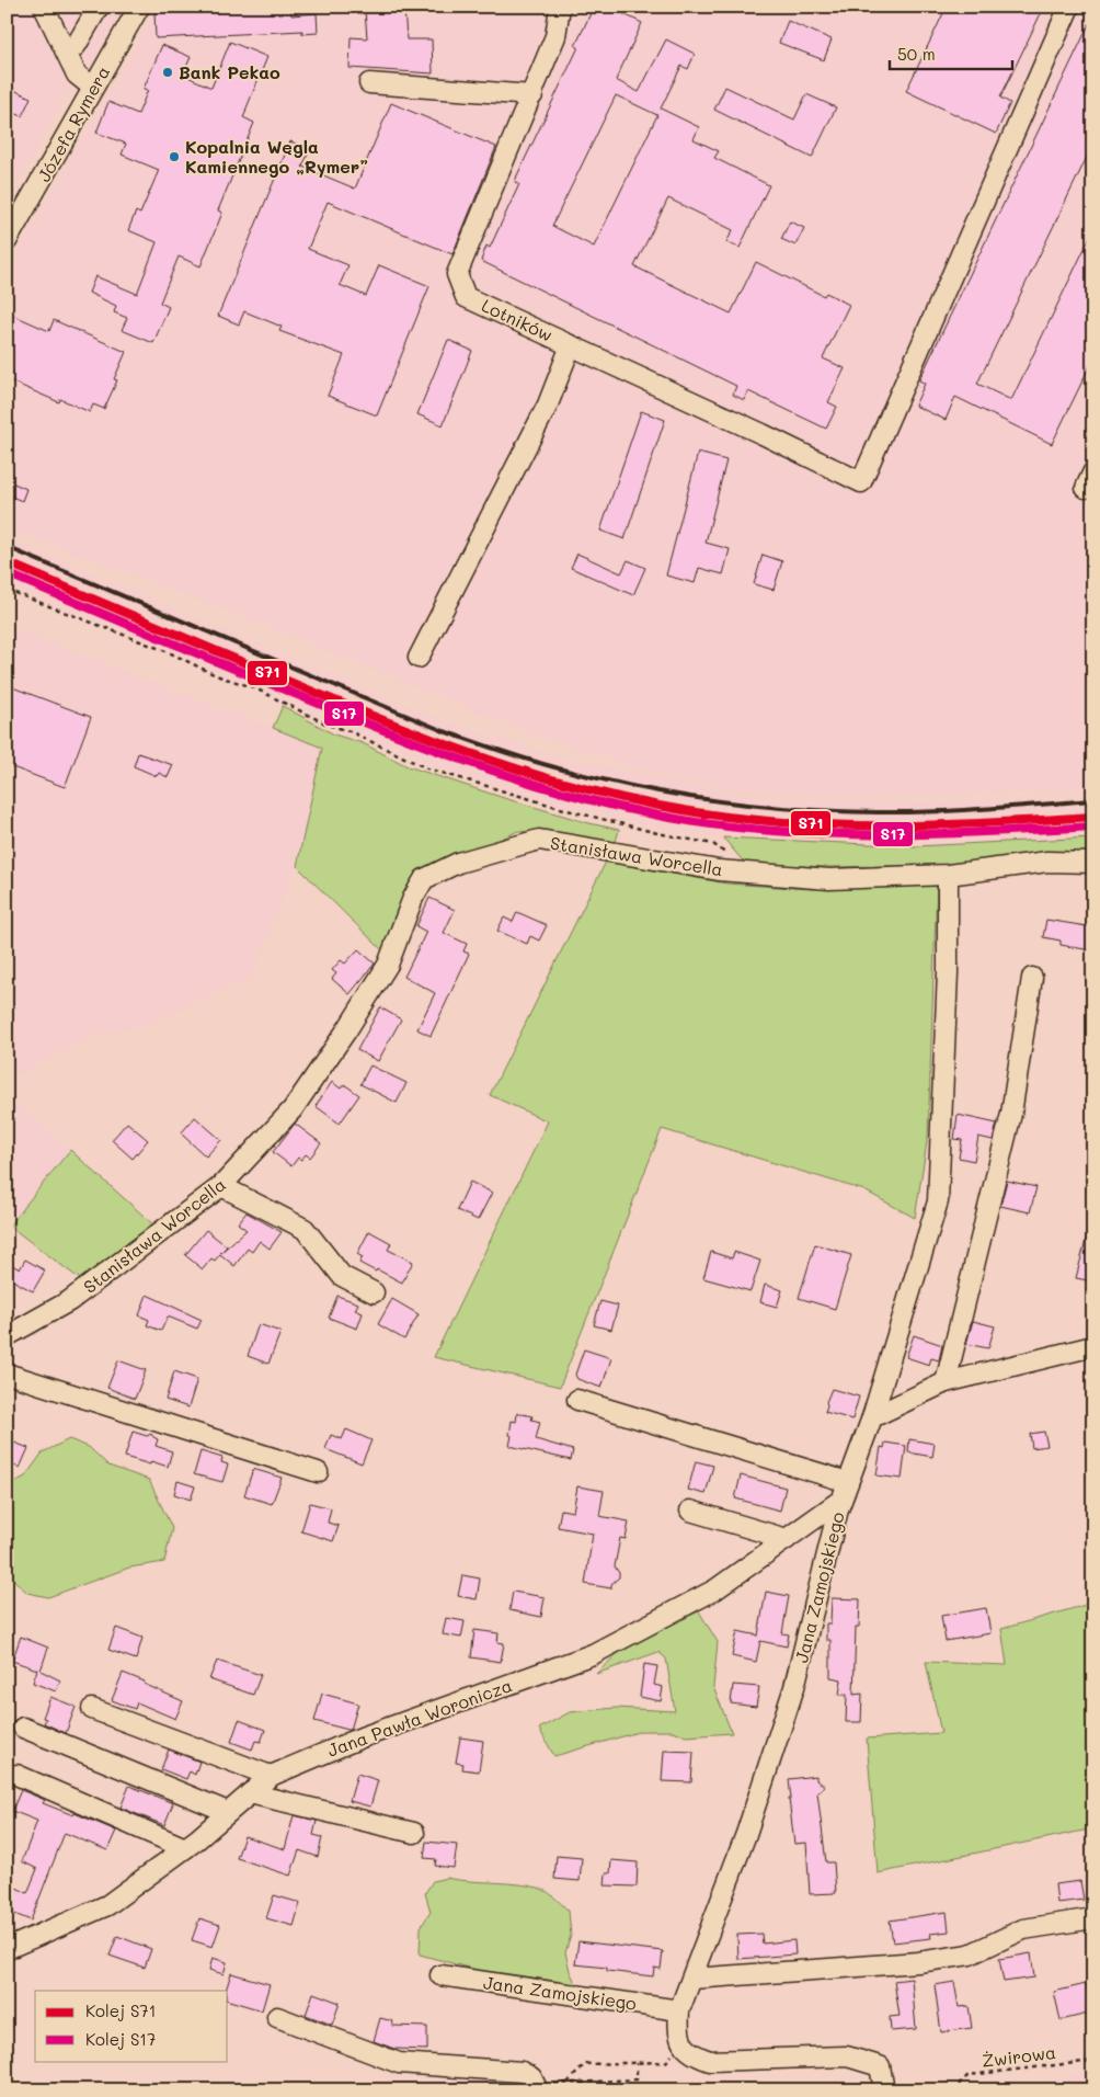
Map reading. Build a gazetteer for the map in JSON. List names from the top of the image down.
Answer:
{
  "streets": {
    "street": [
      "Józefa Rymera",
      "Lotników",
      "Stanisława Worcella",
      "Jana Zamojskiego",
      "Jana Pawła Woronicza"
    ],
    "path": ["Żwirowa"]
  },
  "crossings": [
    ["Stanisława Worcella", "Jana Zamojskiego"],
    ["Jana Zamojskiego", "Jana Pawła Woronicza"]
  ],
  "places": ["Bank Pekao", "Kopalnia Węgla Kamiennego „Rymer”"],
  "lines": ["rail line S71", "rail line S17"],
  "legend": ["Kolej S71", "Kolej S17"],
  "scale_bar": "50 m"
}
